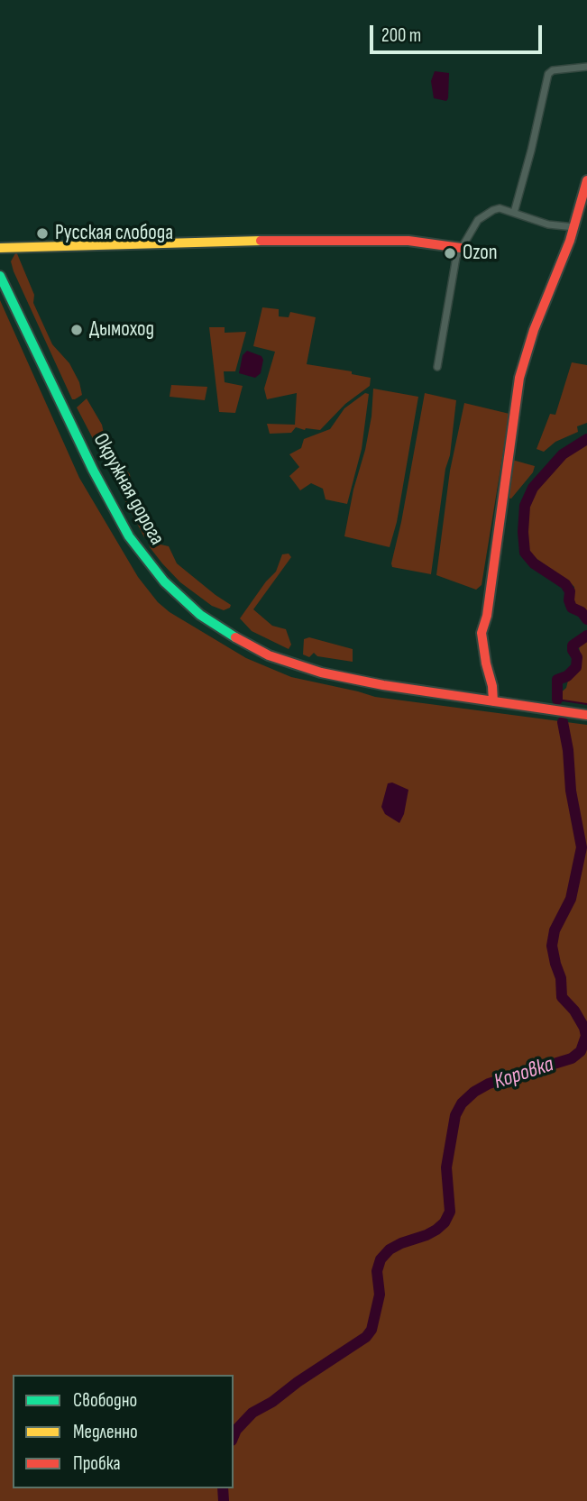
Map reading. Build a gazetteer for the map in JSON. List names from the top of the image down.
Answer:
{
  "streets": {
    "street": ["Окружная дорога"]
  },
  "water": ["Коровка"],
  "places": ["Русская слобода", "Ozon", "Дымоход"],
  "legend": ["Свободно", "Медленно", "Пробка"],
  "scale_bar": "200 m"
}
